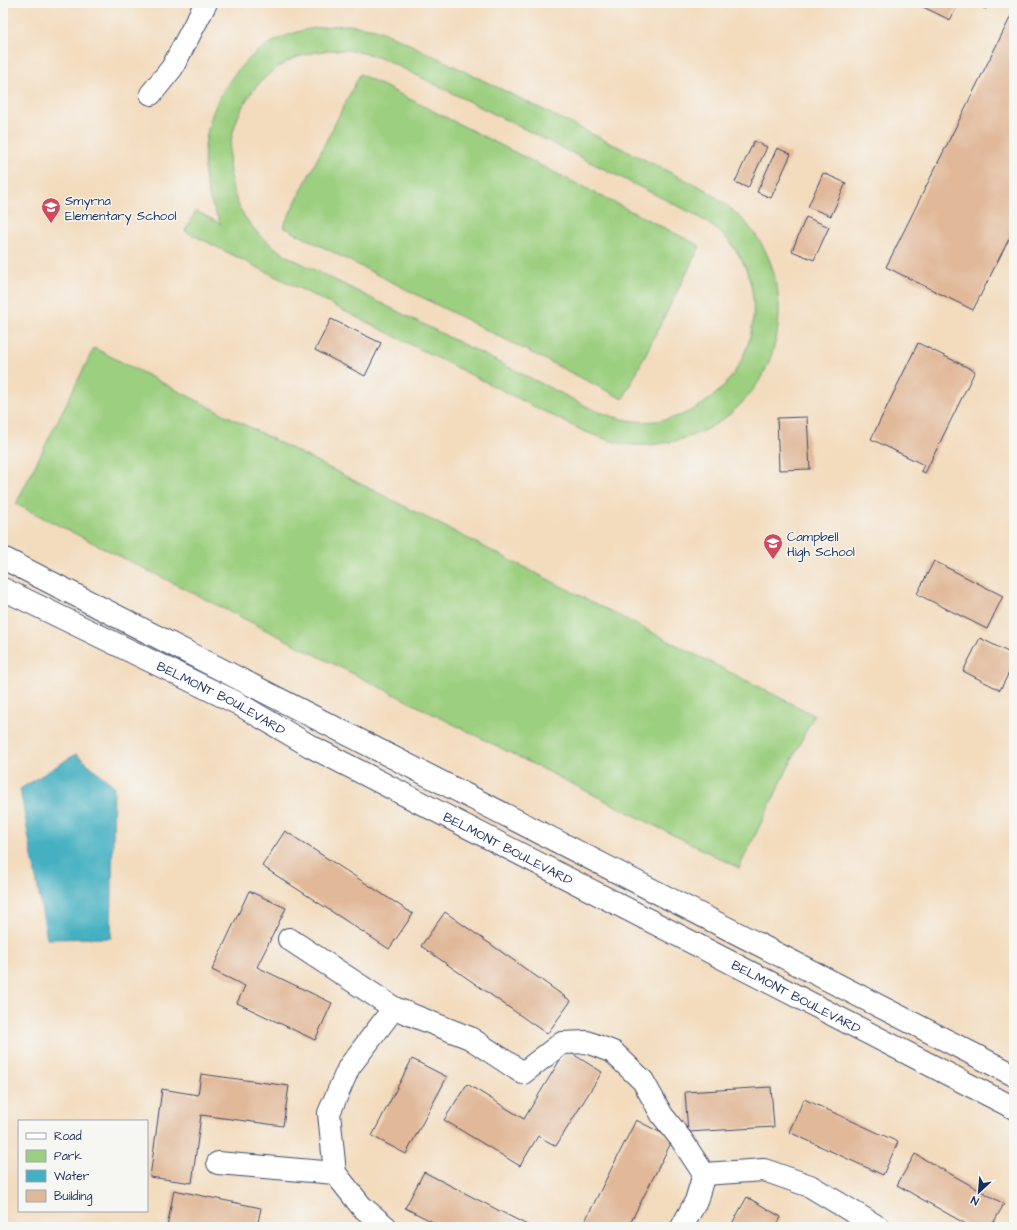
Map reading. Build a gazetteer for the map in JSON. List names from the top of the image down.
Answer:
{
  "streets": {
    "street": ["BELMONT BOULEVARD"]
  },
  "places": {
    "school or university": ["Smyrna Elementary School", "Campbell High School"]
  },
  "legend": [
    "Road",
    "Park",
    "Water",
    "Building"
  ],
  "north": "bottom left"
}
